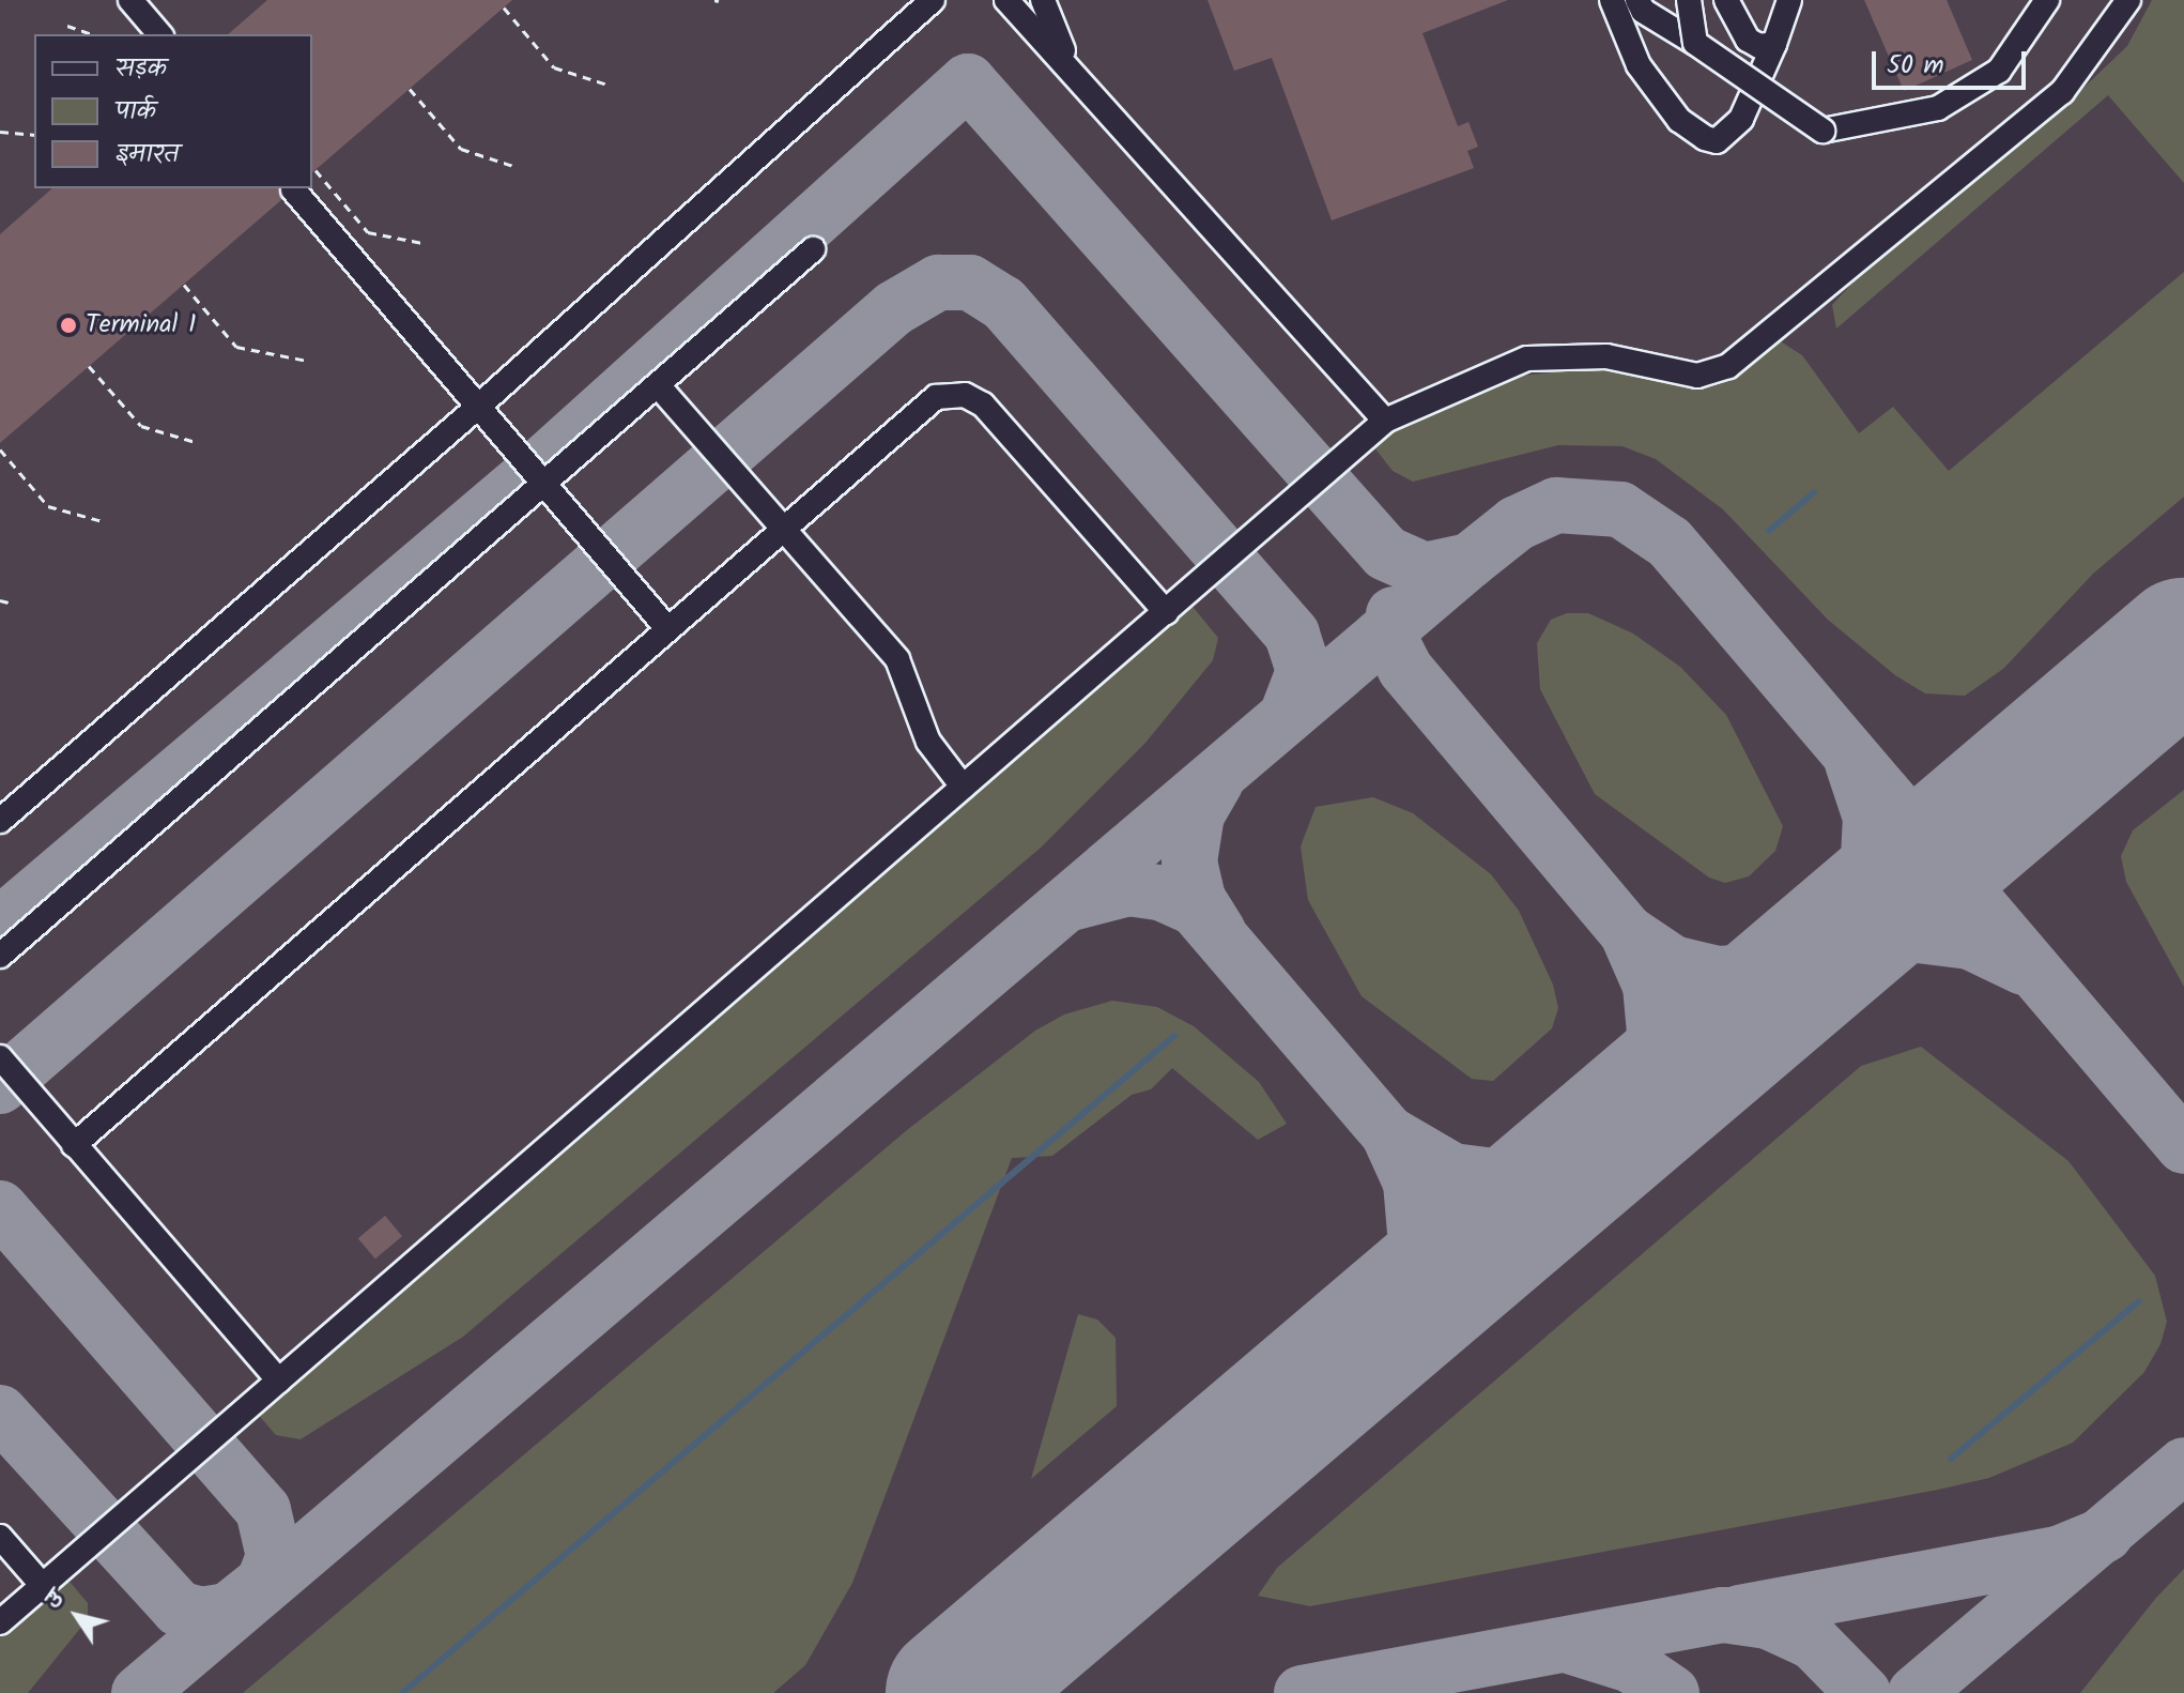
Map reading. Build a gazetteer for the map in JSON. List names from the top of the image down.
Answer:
{
  "places": ["Terminal 1"],
  "legend": ["सड़क", "पार्क", "इमारत"],
  "scale_bar": "50 m",
  "north": "top left"
}
